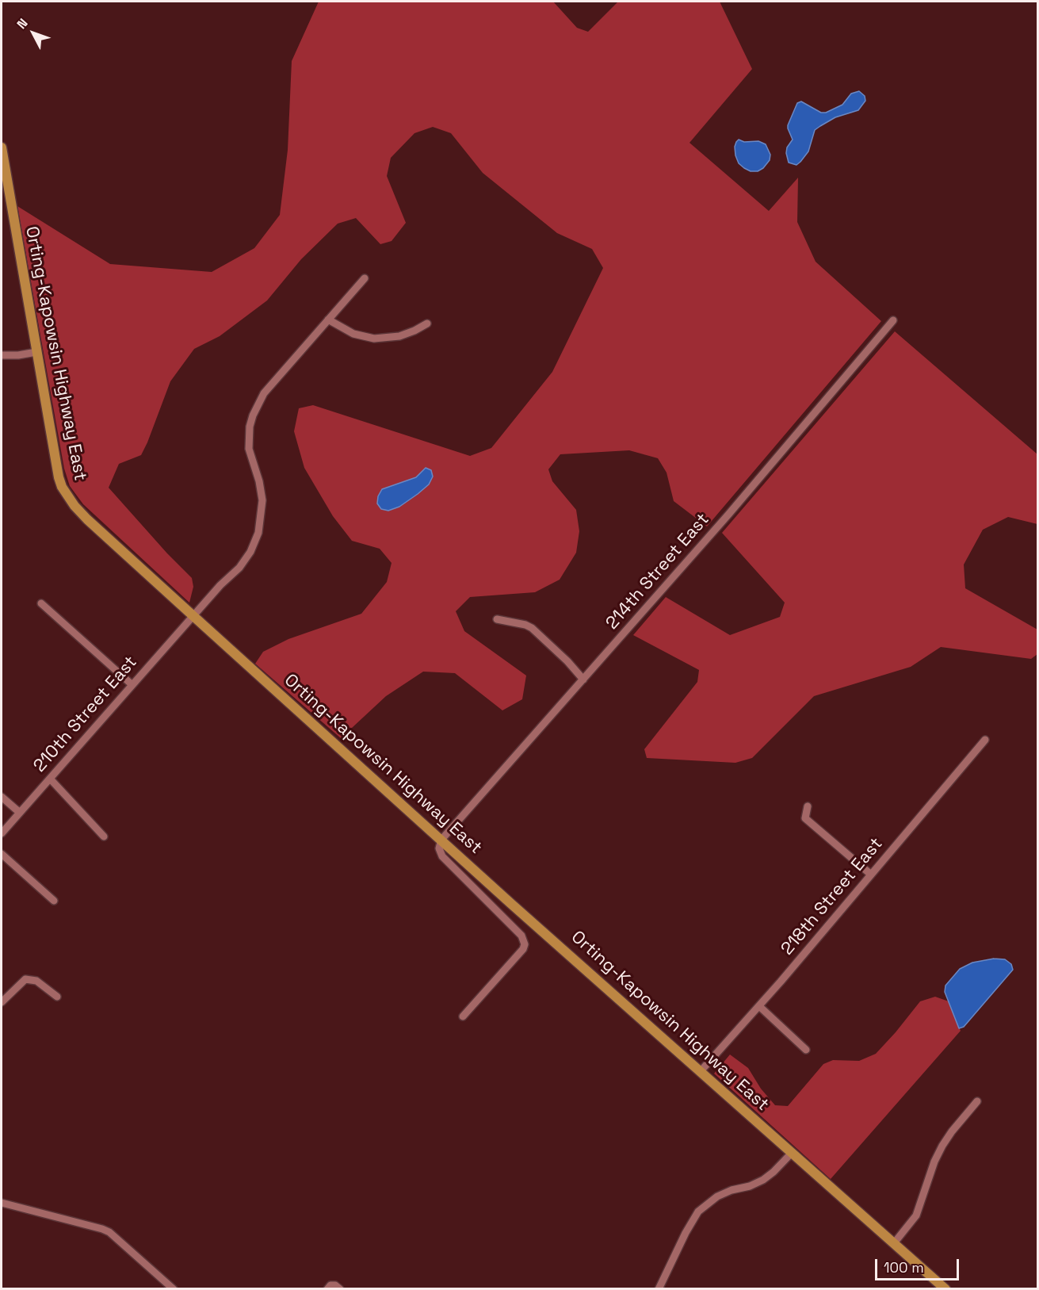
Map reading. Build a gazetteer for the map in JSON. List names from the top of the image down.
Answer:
{
  "streets": {
    "main road": ["Orting-Kapowsin Highway East"],
    "street": ["214th Street East", "210th Street East", "218th Street East"]
  },
  "crossings": [
    ["Orting-Kapowsin Highway East", "214th Street East"],
    ["Orting-Kapowsin Highway East", "210th Street East"],
    ["Orting-Kapowsin Highway East", "218th Street East"]
  ],
  "scale_bar": "100 m",
  "north": "top left"
}
